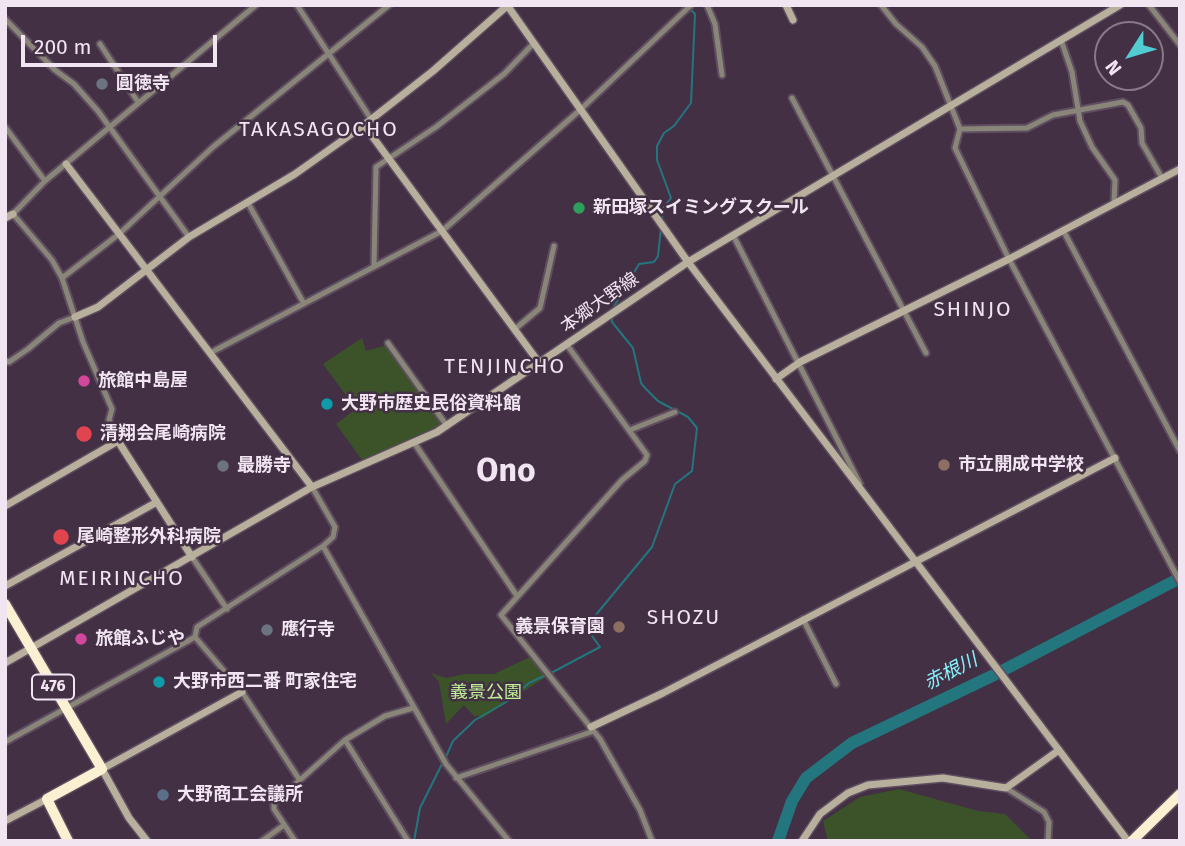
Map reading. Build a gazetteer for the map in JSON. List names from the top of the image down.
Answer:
{
  "streets": {
    "highway": ["476"],
    "street": ["本郷大野線"]
  },
  "crossings": [
    ["本郷大野線", "476"]
  ],
  "districts": [
    "TAKASAGOCHO",
    "SHINJO",
    "TENJINCHO",
    "Ono",
    "MEIRINCHO",
    "SHOZU"
  ],
  "water": ["赤根川"],
  "parks": ["義景公園"],
  "places": [
    "圓徳寺",
    "新田塚スイミングスクール",
    "旅館中島屋",
    "大野市歴史民俗資料館",
    "清翔会尾崎病院",
    "市立開成中学校",
    "最勝寺",
    "尾崎整形外科病院",
    "義景保育園",
    "應行寺",
    "旅館ふじや",
    "大野市西二番 町家住宅",
    "大野商工会議所"
  ],
  "scale_bar": "200 m",
  "north": "bottom left"
}
